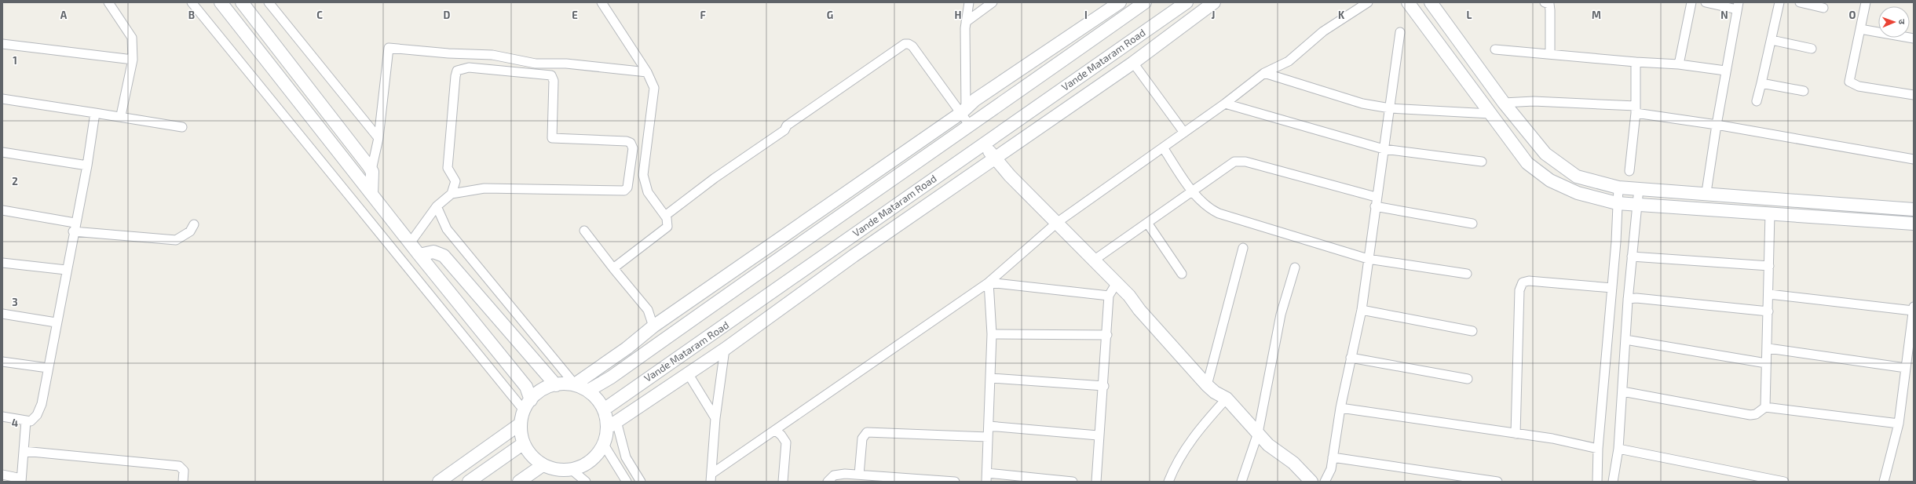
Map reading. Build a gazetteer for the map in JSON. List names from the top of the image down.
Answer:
{
  "streets": {
    "street": ["Vande Mataram Road"]
  },
  "north": "right",
  "grid": {
    "columns": [
      "A",
      "B",
      "C",
      "D",
      "E",
      "F",
      "G",
      "H",
      "I",
      "J",
      "K",
      "L",
      "M",
      "N",
      "O"
    ],
    "rows": [
      "1",
      "2",
      "3",
      "4"
    ]
  }
}
